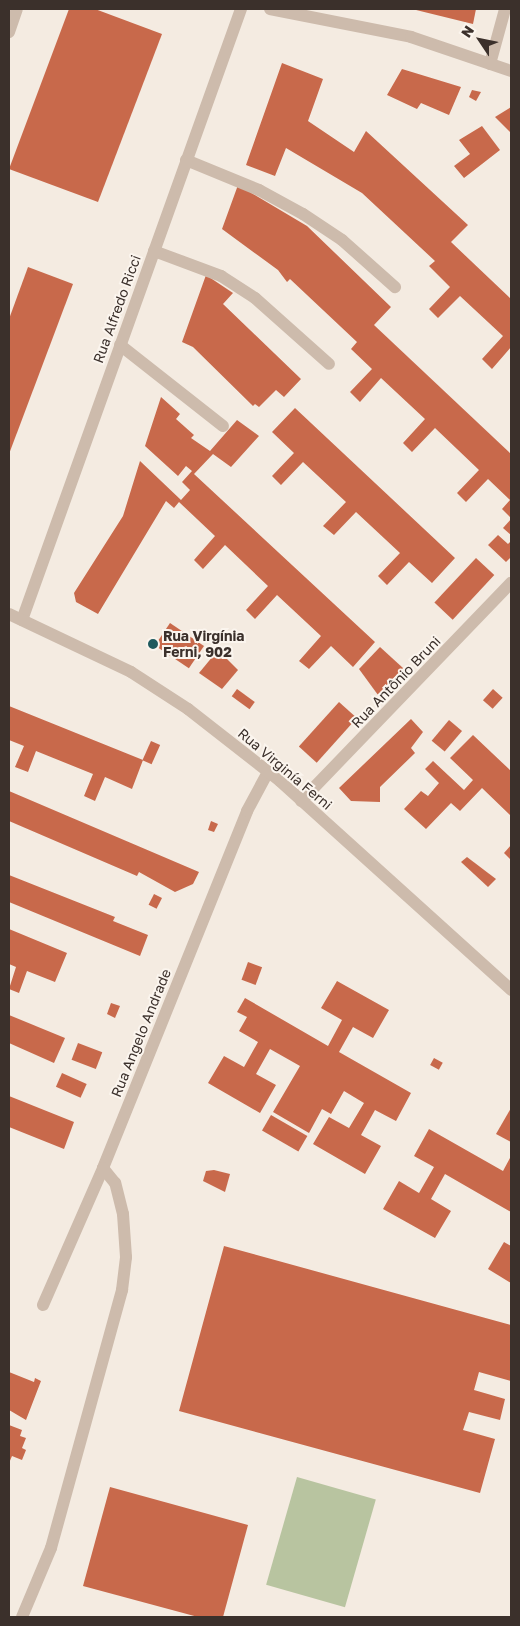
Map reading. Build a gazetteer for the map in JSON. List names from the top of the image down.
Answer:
{
  "streets": {
    "street": [
      "Rua Alfredo Ricci",
      "Rua Antônio Bruni",
      "Rua Virginía Ferni",
      "Rua Angelo Andrade"
    ]
  },
  "crossings": [
    ["Rua Alfredo Ricci", "Rua Virginía Ferni"],
    ["Rua Antônio Bruni", "Rua Virginía Ferni"],
    ["Rua Virginía Ferni", "Rua Angelo Andrade"]
  ],
  "places": ["Rua Virgínia Ferni, 902"],
  "north": "top left"
}
